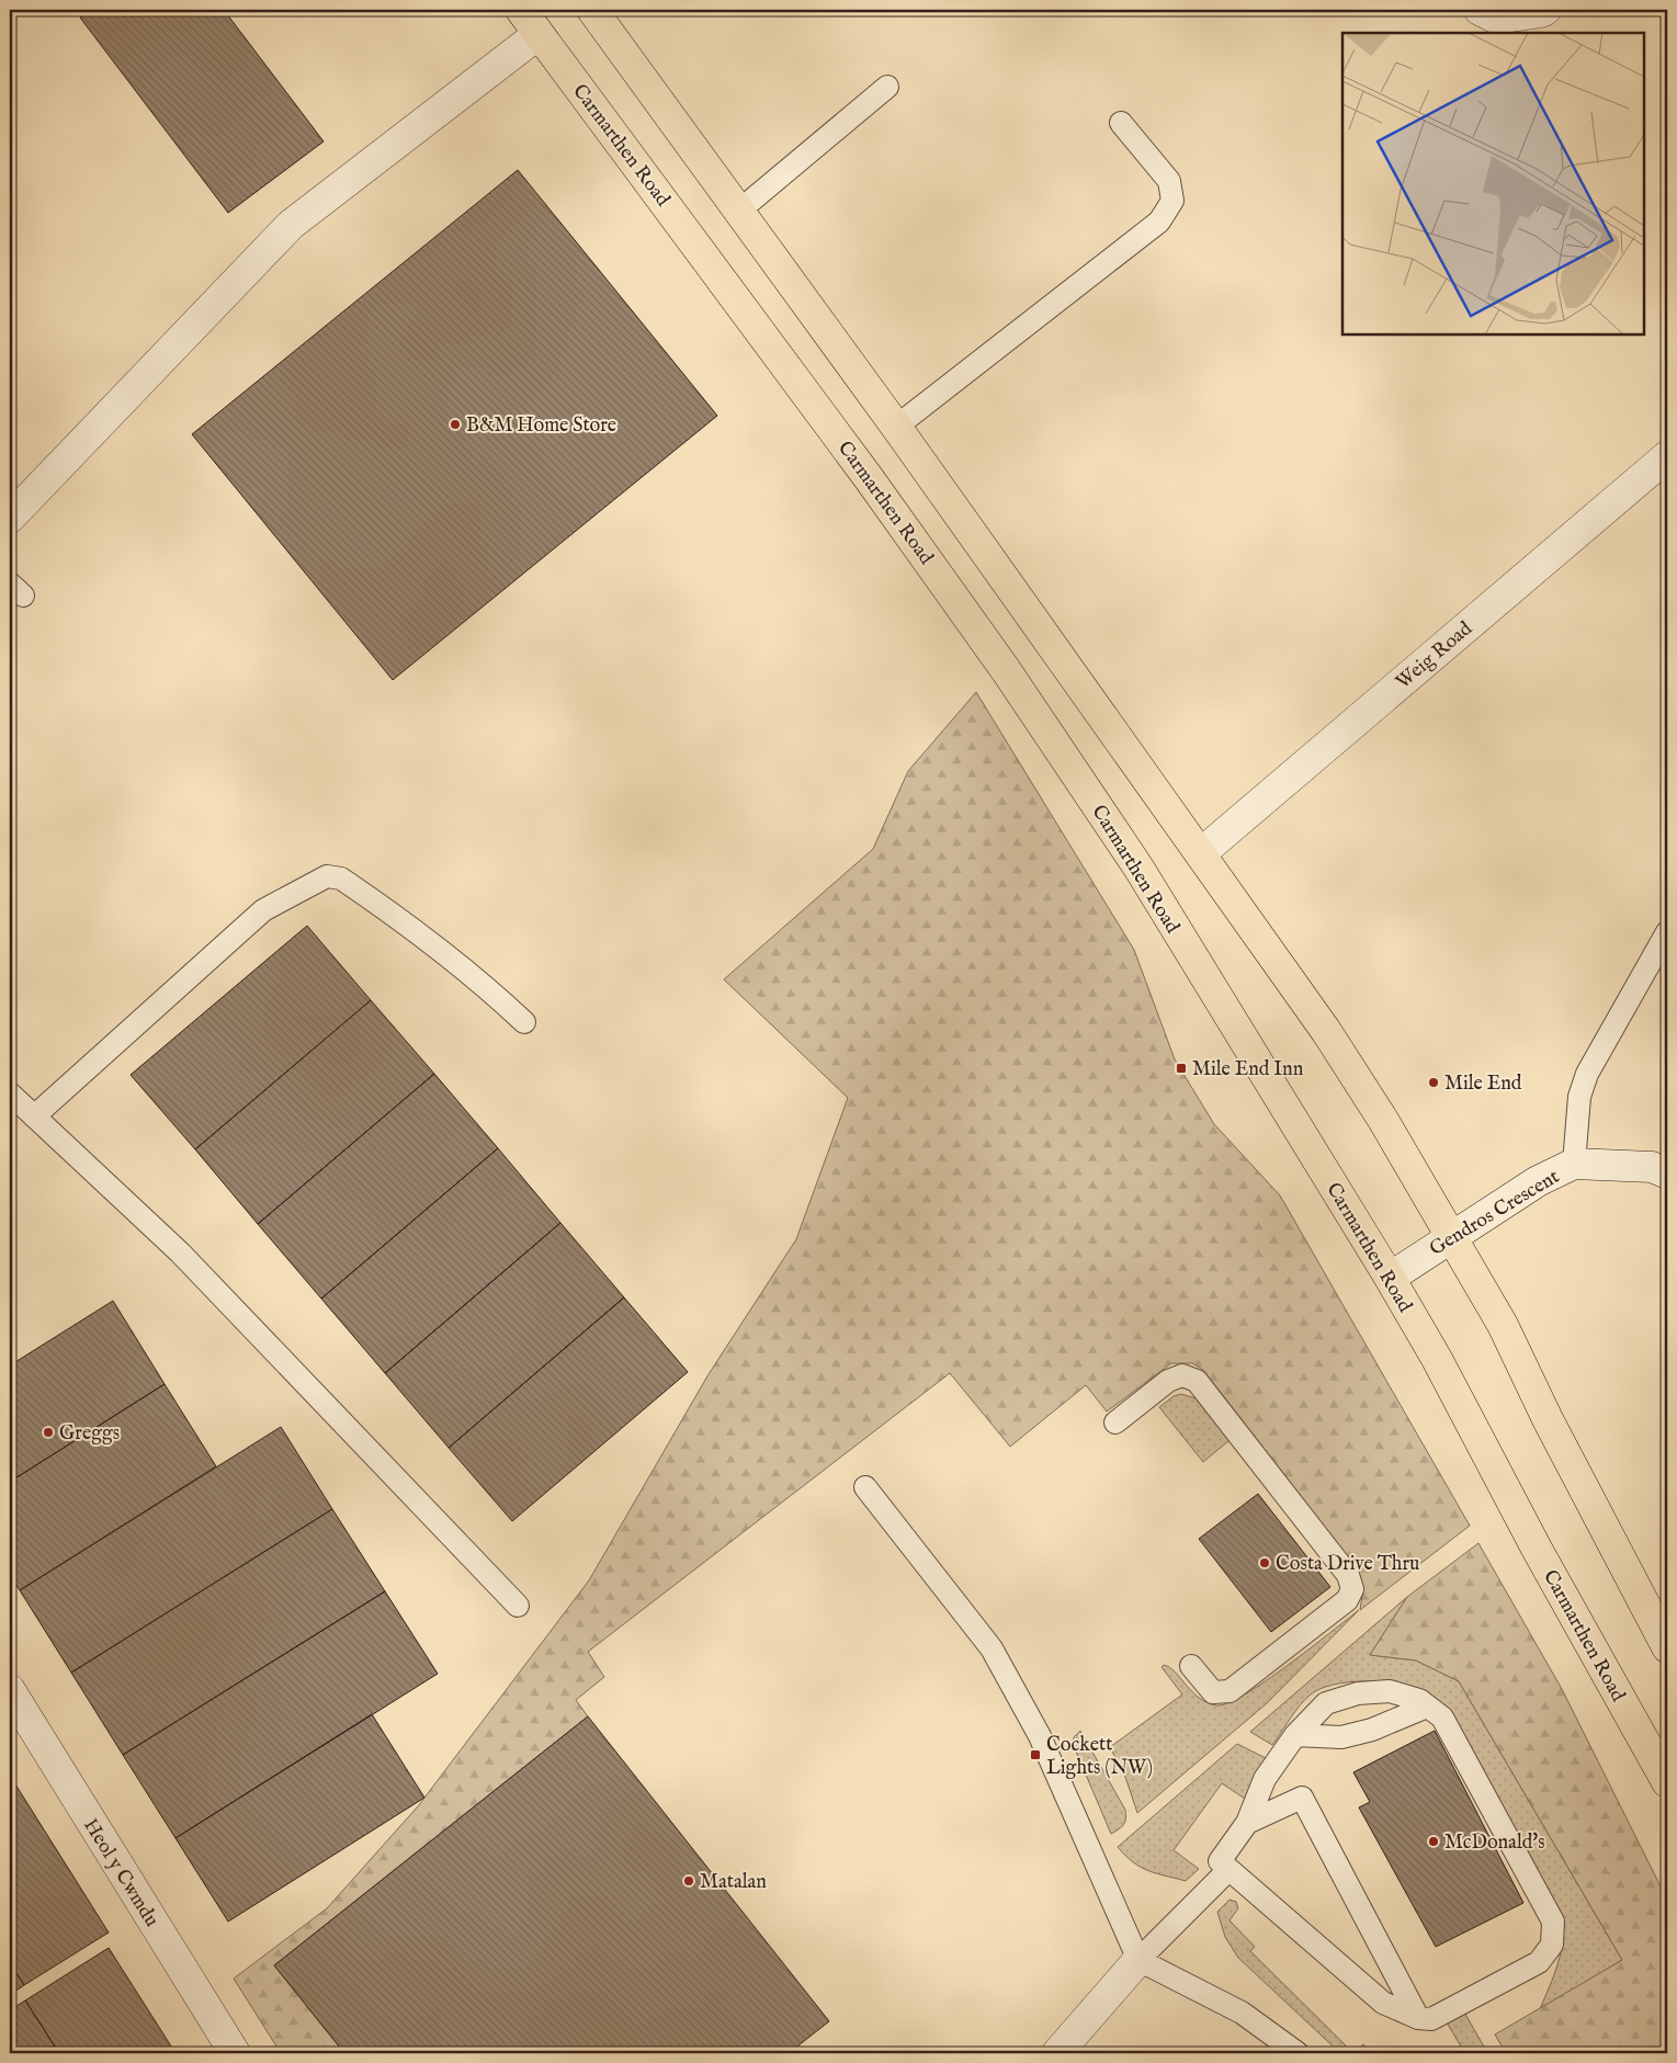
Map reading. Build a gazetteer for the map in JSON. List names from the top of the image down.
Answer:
{
  "streets": {
    "main road": ["Carmarthen Road"],
    "street": ["Weig Road", "Gendros Crescent", "Heol y Cwmdu"]
  },
  "crossings": [
    ["Carmarthen Road", "Gendros Crescent"]
  ],
  "places": {
    "other": [
      "B&M Home Store",
      "Mile End",
      "Greggs",
      "Costa Drive Thru",
      "McDonald's",
      "Matalan"
    ],
    "transit": ["Mile End Inn", "Cockett Lights (NW)"]
  }
}
